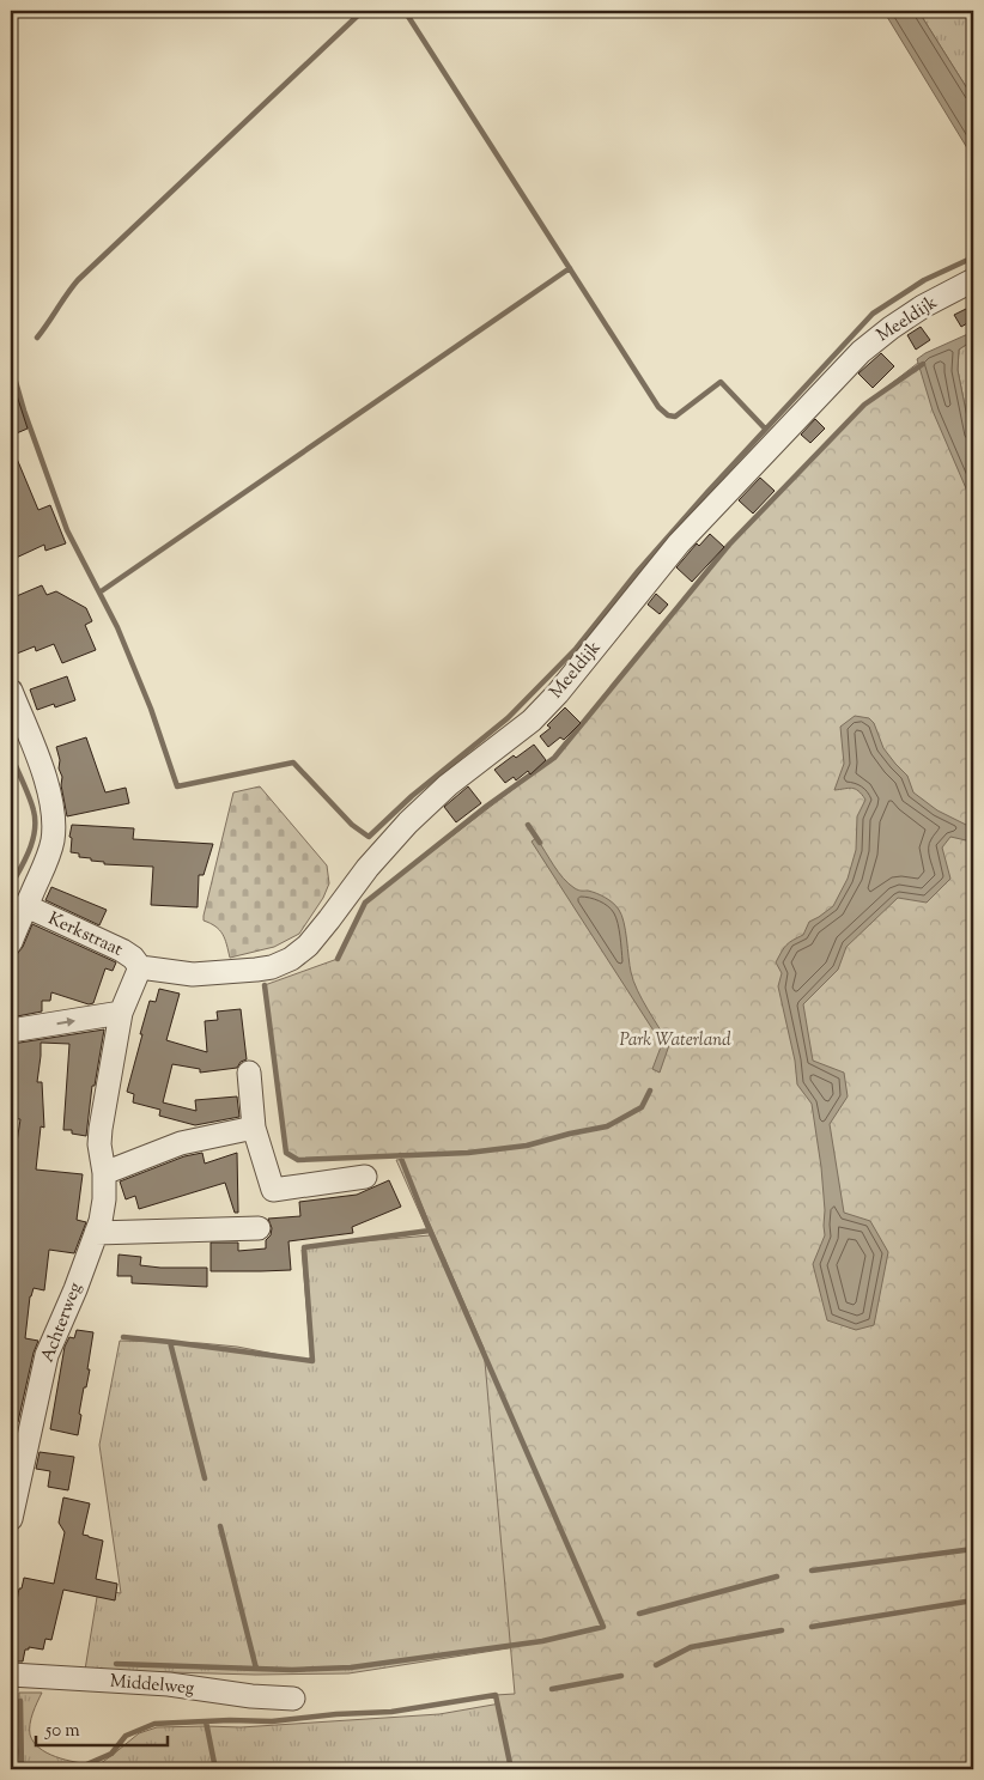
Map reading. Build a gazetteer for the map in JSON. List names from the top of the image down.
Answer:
{
  "streets": {
    "street": [
      "Meeldijk",
      "Kerkstraat",
      "Achterweg",
      "Middelweg"
    ]
  },
  "crossings": [
    ["Meeldijk", "Kerkstraat"],
    ["Meeldijk", "Achterweg"],
    ["Kerkstraat", "Achterweg"]
  ],
  "parks": ["Park Waterland"],
  "scale_bar": "50 m"
}
